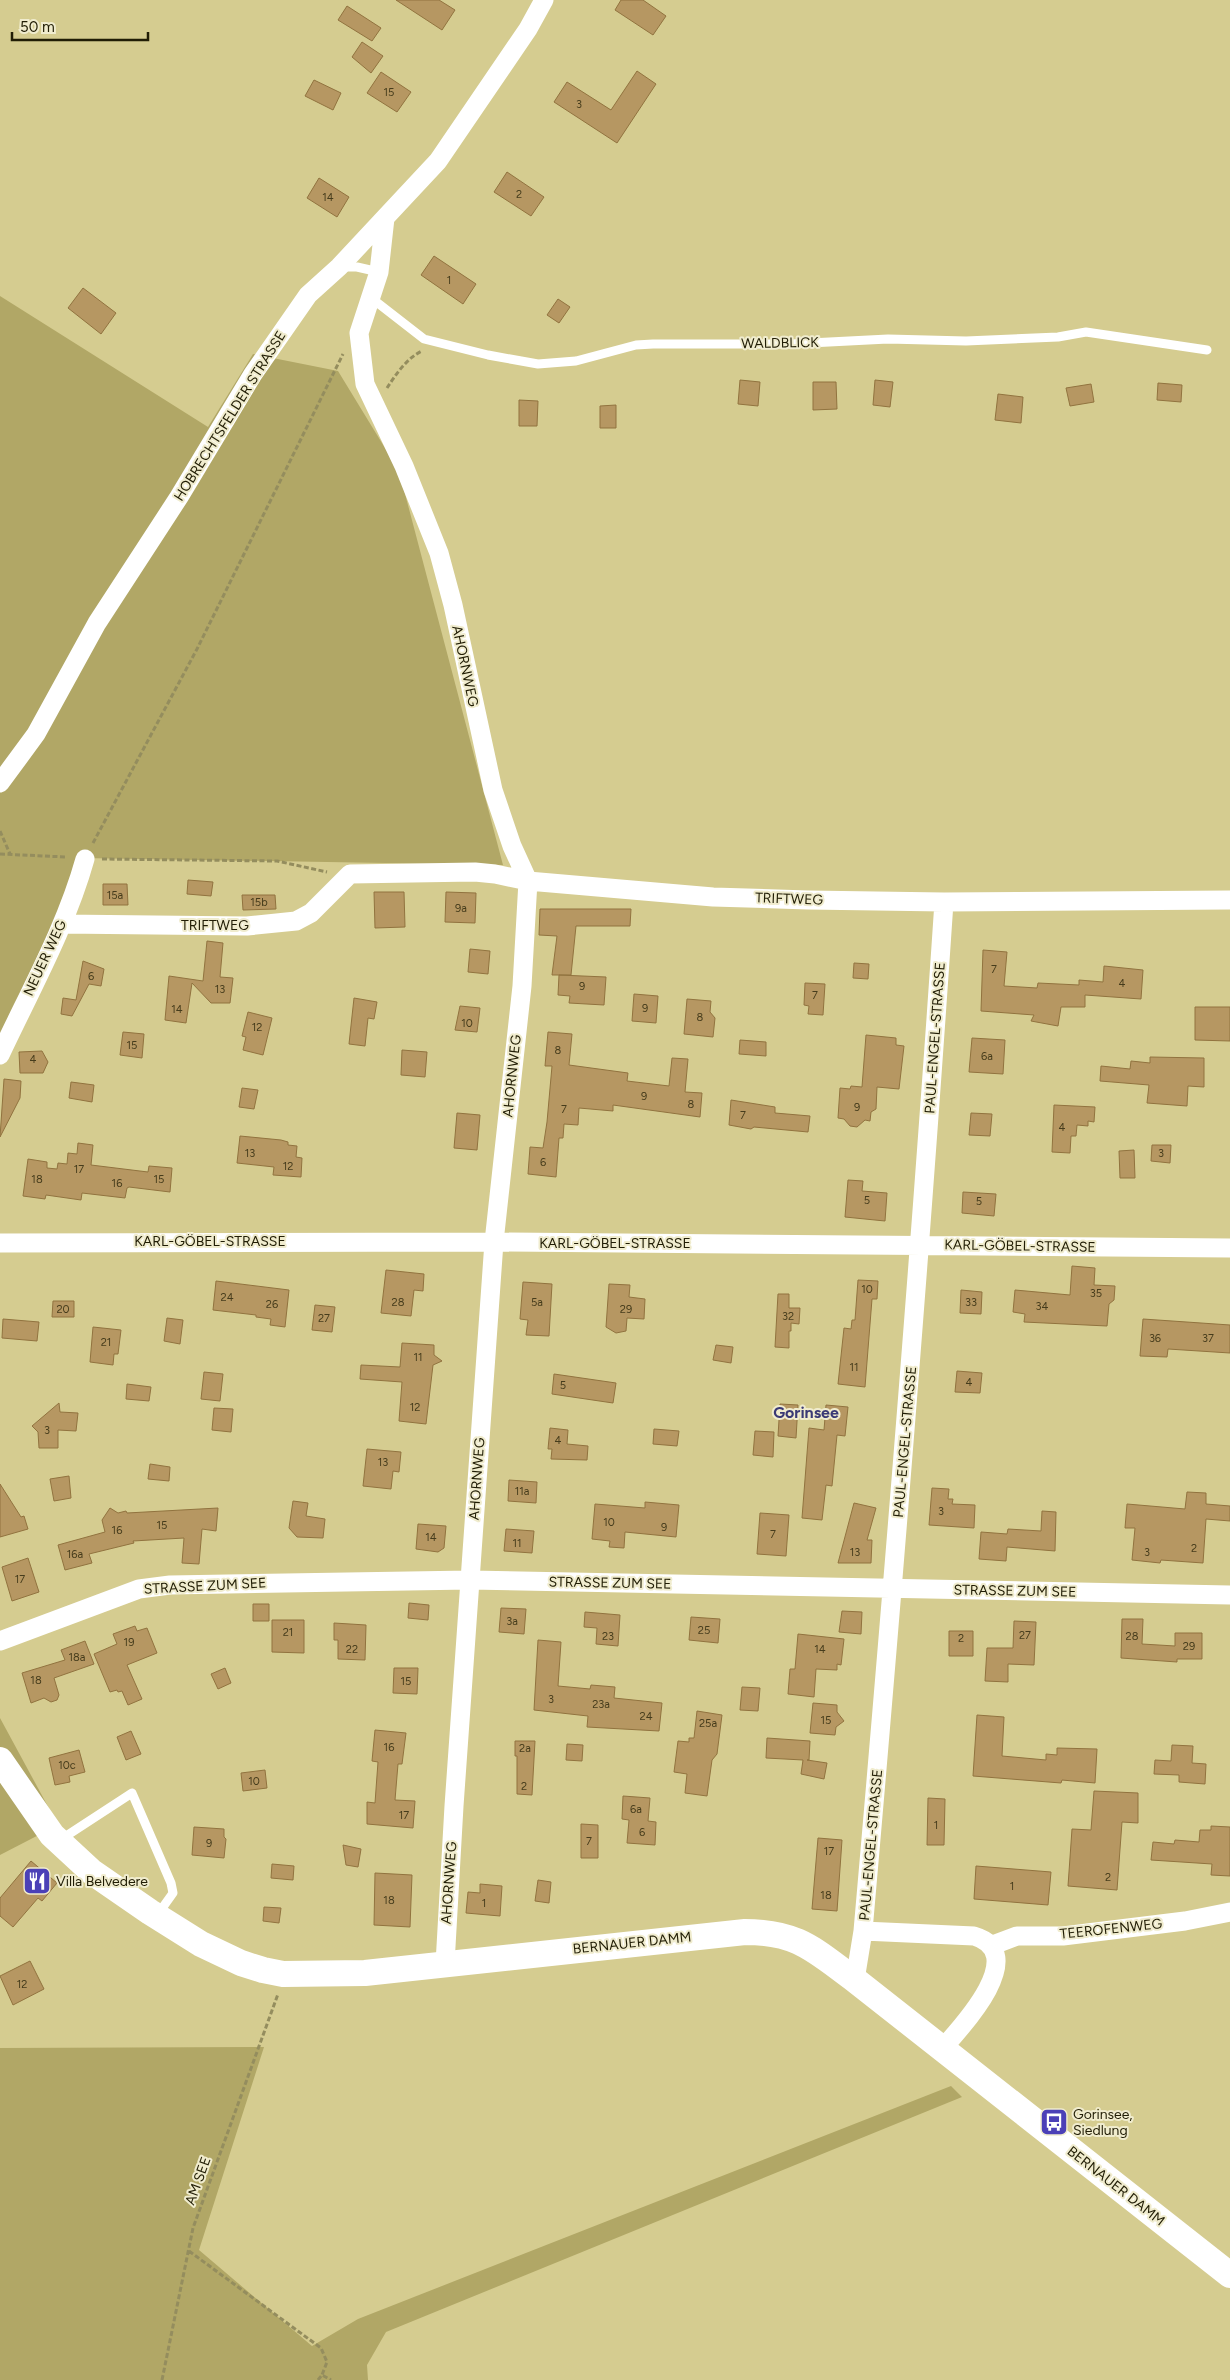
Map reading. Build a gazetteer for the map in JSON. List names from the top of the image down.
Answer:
{
  "streets": {
    "main road": ["BERNAUER DAMM"],
    "street": [
      "HOBRECHTSFELDER STRASSE",
      "AHORNWEG",
      "TRIFTWEG",
      "NEUER WEG",
      "PAUL-ENGEL-STRASSE",
      "KARL-GÖBEL-STRASSE",
      "STRASSE ZUM SEE",
      "TEEROFENWEG"
    ],
    "lane": ["WALDBLICK"],
    "path": ["AM SEE"]
  },
  "crossings": [
    ["WALDBLICK", "AHORNWEG"],
    ["HOBRECHTSFELDER STRASSE", "AHORNWEG"],
    ["AHORNWEG", "TRIFTWEG"],
    ["AHORNWEG", "KARL-GÖBEL-STRASSE"],
    ["AHORNWEG", "STRASSE ZUM SEE"],
    ["AHORNWEG", "BERNAUER DAMM"],
    ["TRIFTWEG", "NEUER WEG"],
    ["TRIFTWEG", "PAUL-ENGEL-STRASSE"],
    ["PAUL-ENGEL-STRASSE", "KARL-GÖBEL-STRASSE"],
    ["PAUL-ENGEL-STRASSE", "STRASSE ZUM SEE"],
    ["PAUL-ENGEL-STRASSE", "BERNAUER DAMM"]
  ],
  "districts": ["Gorinsee"],
  "places": {
    "restaurant": ["Villa Belvedere"],
    "bus stop": ["Gorinsee, Siedlung"]
  },
  "house_numbers": [
    "15",
    "3",
    "2",
    "14",
    "1",
    "15a",
    "15b",
    "9a",
    "7",
    "6",
    "4",
    "9",
    "13",
    "7",
    "9",
    "14",
    "8",
    "10",
    "12",
    "15",
    "8",
    "6a",
    "4",
    "9",
    "8",
    "9",
    "7",
    "7",
    "4",
    "13",
    "3",
    "6",
    "12",
    "17",
    "18",
    "15",
    "16",
    "5",
    "5",
    "10",
    "35",
    "24",
    "28",
    "5a",
    "33",
    "26",
    "34",
    "20",
    "29",
    "32",
    "27",
    "36",
    "37",
    "21",
    "11",
    "11",
    "4",
    "5",
    "12",
    "3",
    "4",
    "13",
    "11a",
    "3",
    "10",
    "15",
    "9",
    "16",
    "7",
    "14",
    "11",
    "2",
    "13",
    "3",
    "16a",
    "17",
    "3a",
    "25",
    "21",
    "27",
    "23",
    "28",
    "2",
    "19",
    "29",
    "22",
    "14",
    "18a",
    "18",
    "15",
    "3",
    "23a",
    "24",
    "15",
    "25a",
    "16",
    "2a",
    "10c",
    "10",
    "2",
    "6a",
    "17",
    "1",
    "6",
    "7",
    "9",
    "17",
    "2",
    "1",
    "18",
    "18",
    "1",
    "12"
  ],
  "scale_bar": "50 m"
}
